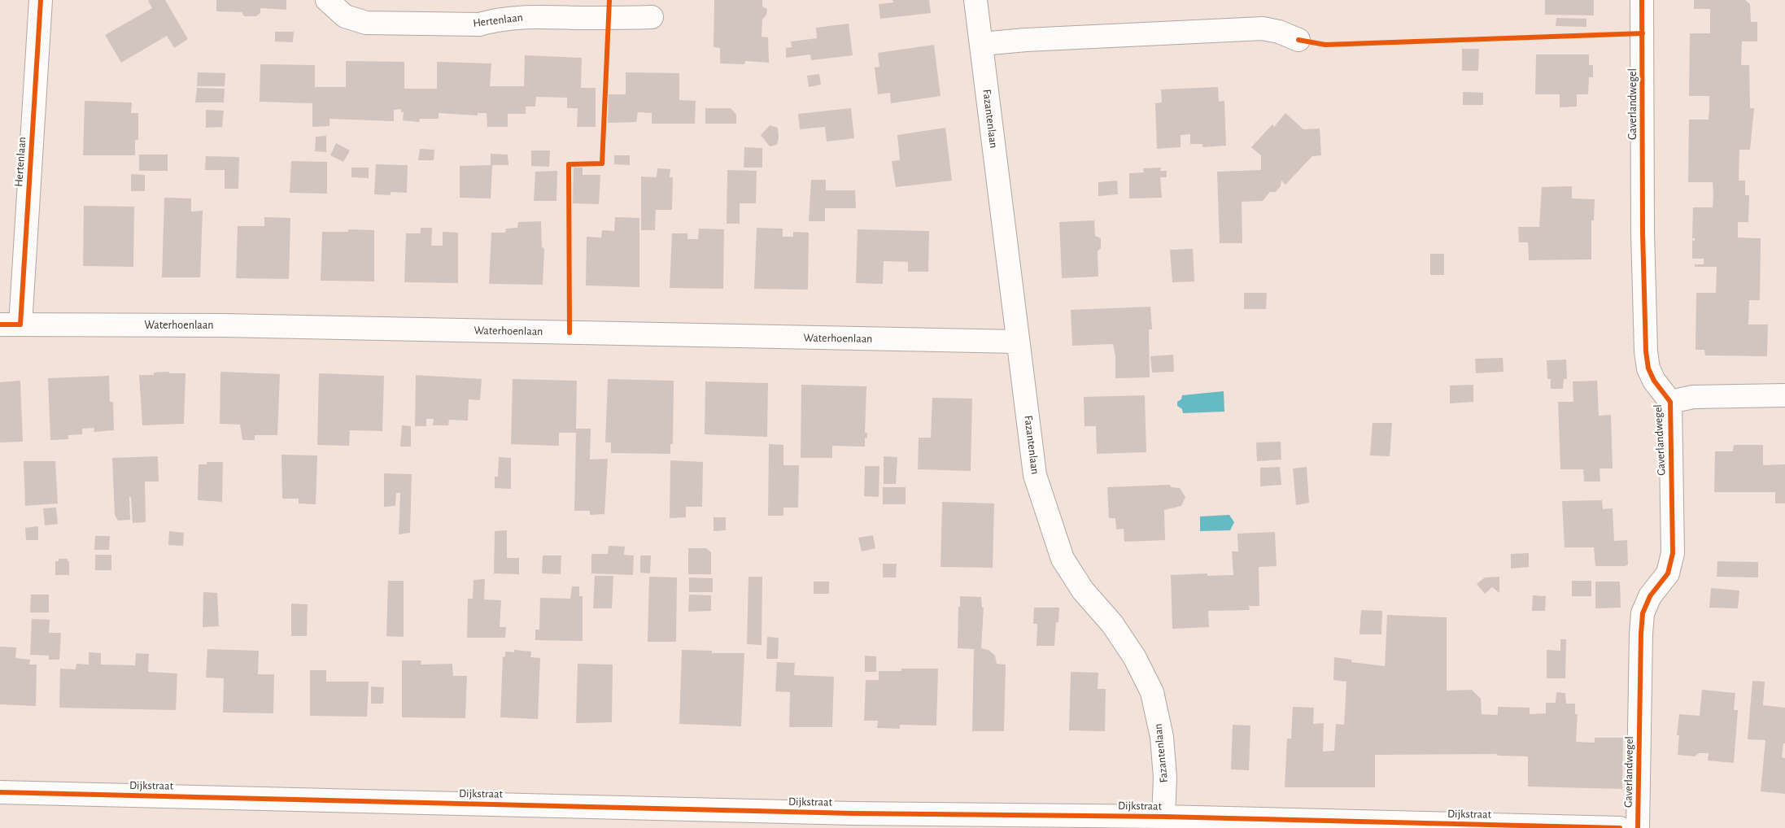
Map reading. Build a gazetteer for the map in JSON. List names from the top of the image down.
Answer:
{
  "streets": {
    "street": [
      "Hertenlaan",
      "Gaverlandwegel",
      "Fazantenlaan",
      "Waterhoenlaan",
      "Dijkstraat"
    ]
  },
  "crossings": [
    ["Hertenlaan", "Waterhoenlaan"],
    ["Fazantenlaan", "Waterhoenlaan"],
    ["Fazantenlaan", "Dijkstraat"]
  ]
}
